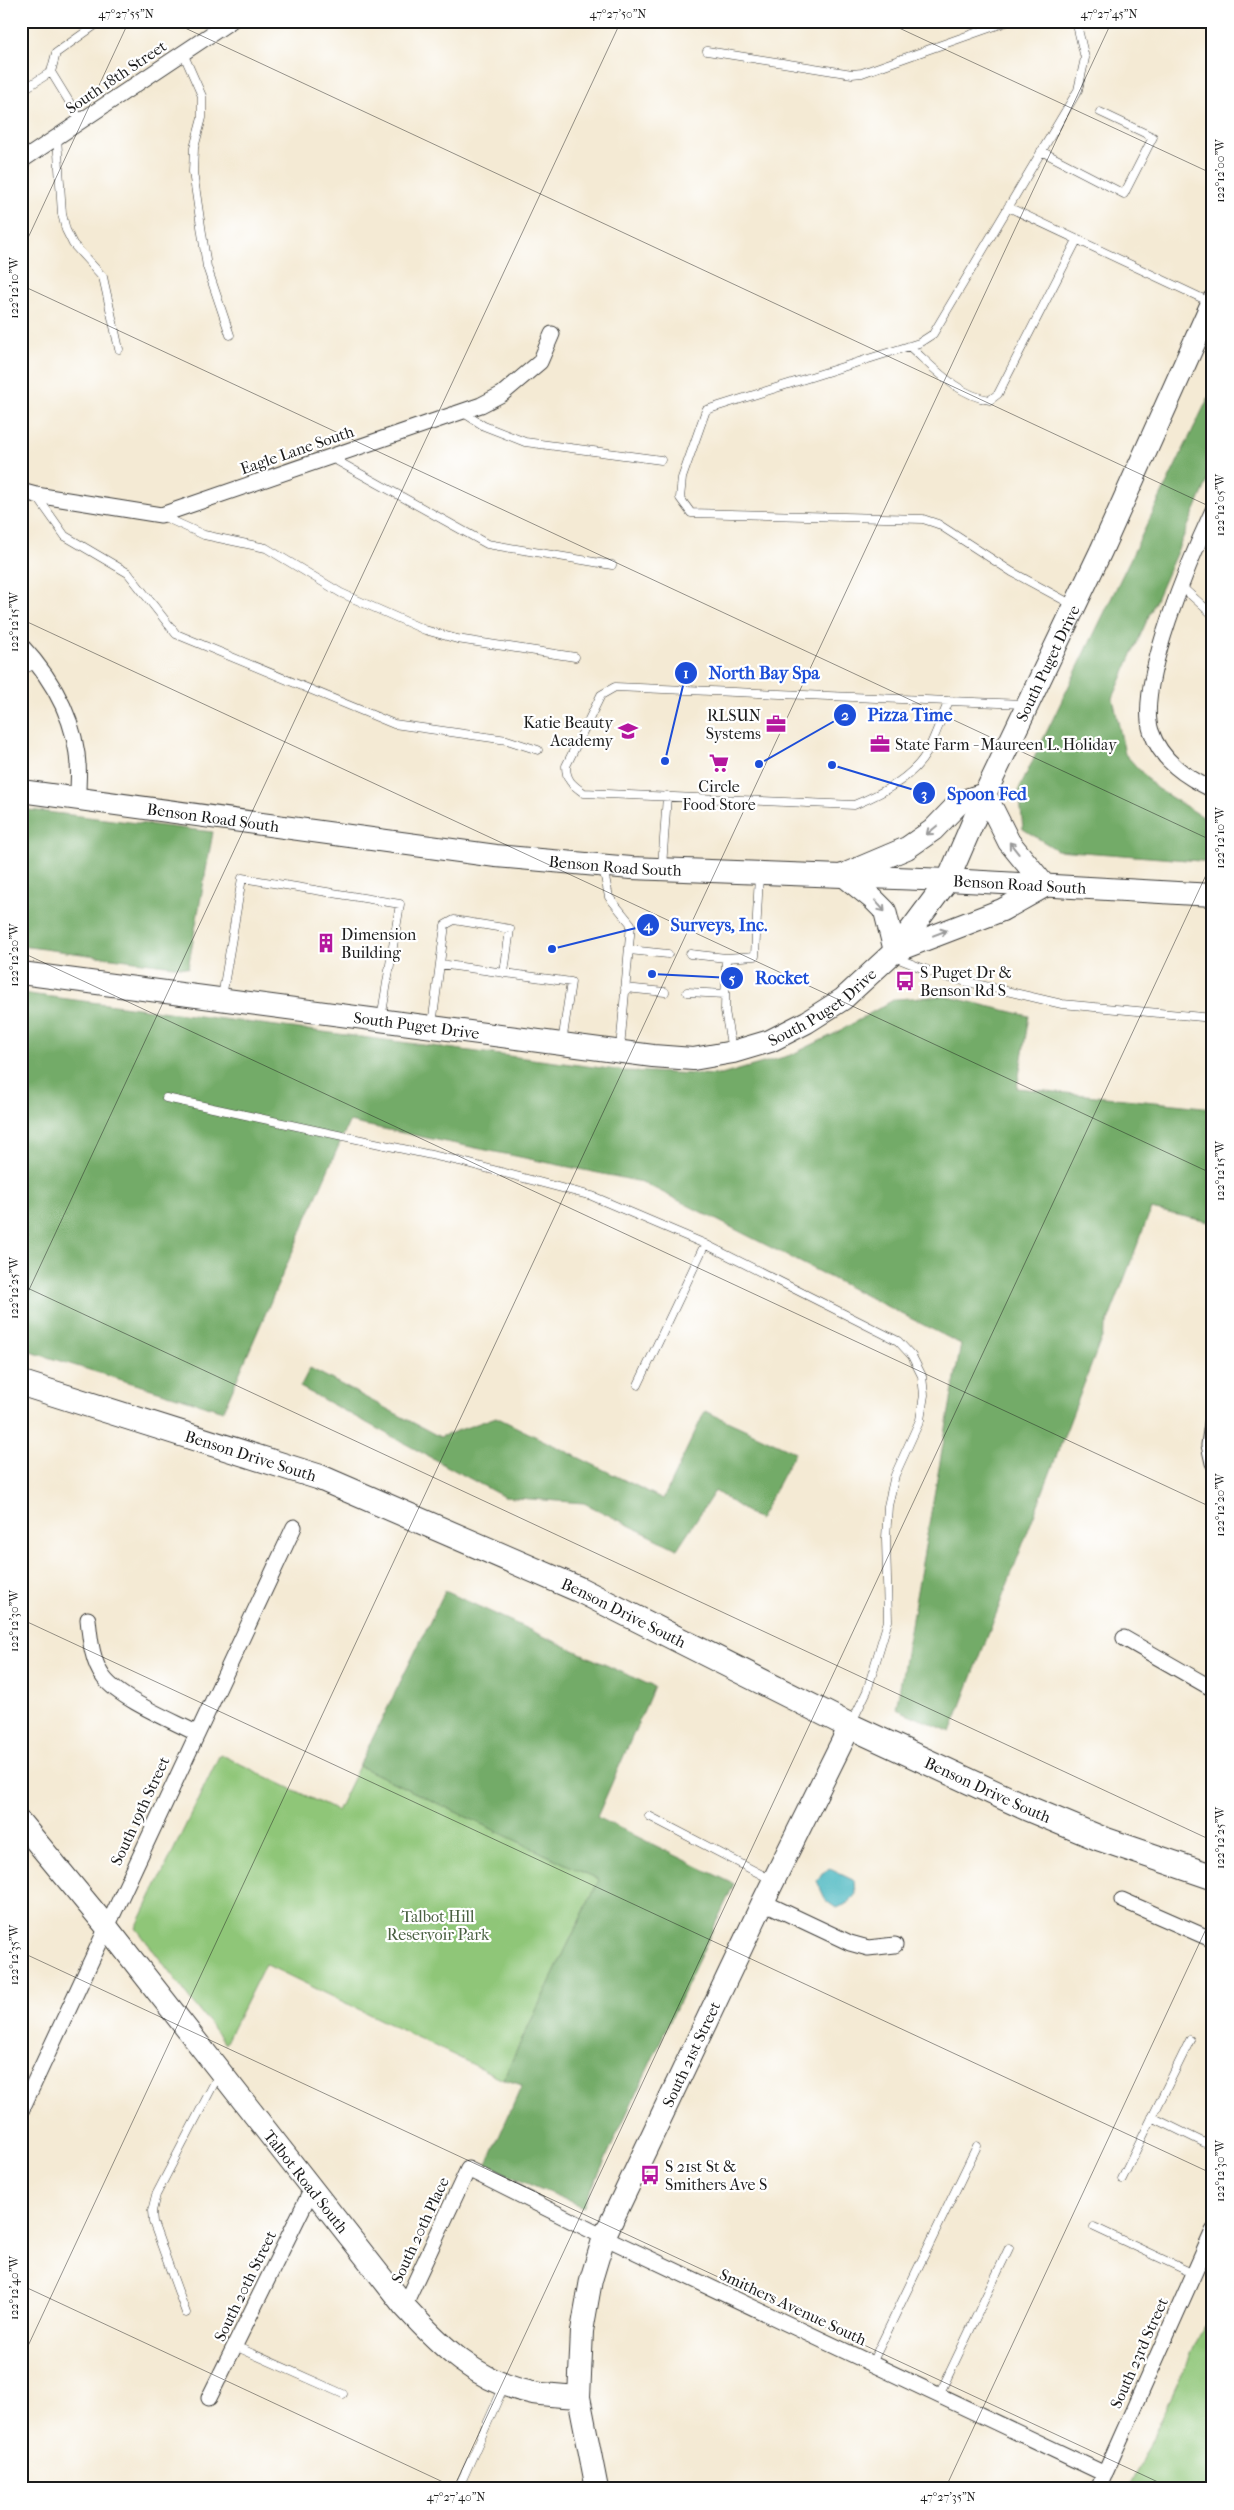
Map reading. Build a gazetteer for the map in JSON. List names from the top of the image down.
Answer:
{
  "streets": {
    "main road": ["Benson Drive South"],
    "street": [
      "South 18th Street",
      "Eagle Lane South",
      "South Puget Drive",
      "Benson Road South",
      "South 19th Street",
      "South 21st Street",
      "Talbot Road South",
      "South 20th Place",
      "South 20th Street",
      "Smithers Avenue South",
      "South 23rd Street"
    ]
  },
  "crossings": [
    ["South Puget Drive", "Benson Road South"],
    ["Benson Drive South", "South 21st Street"],
    ["South 19th Street", "Talbot Road South"],
    ["South 21st Street", "Talbot Road South"],
    ["South 21st Street", "Smithers Avenue South"],
    ["Talbot Road South", "South 20th Place"],
    ["Talbot Road South", "South 20th Street"],
    ["South 20th Place", "Smithers Avenue South"],
    ["Smithers Avenue South", "South 23rd Street"]
  ],
  "parks": ["Talbot Hill Reservoir Park"],
  "places": {
    "office": ["RLSUN Systems", "State Farm - Maureen L. Holiday"],
    "school or university": ["Katie Beauty Academy"],
    "other": [
      "North Bay Spa",
      "Pizza Time",
      "Spoon Fed",
      "Surveys, Inc.",
      "Rocket"
    ],
    "supermarket": ["Circle Food Store"],
    "building": ["Dimension Building"],
    "bus stop": ["S Puget Dr & Benson Rd S", "S 21st St & Smithers Ave S"]
  },
  "coordinates": [
    "47°27'55\"N",
    "47°27'50\"N",
    "47°27'45\"N",
    "122°12'00\"W",
    "122°12'10\"W",
    "122°12'05\"W",
    "122°12'15\"W",
    "122°12'20\"W",
    "122°12'25\"W",
    "122°12'30\"W",
    "122°12'35\"W",
    "122°12'40\"W",
    "47°27'40\"N",
    "47°27'35\"N"
  ]
}
